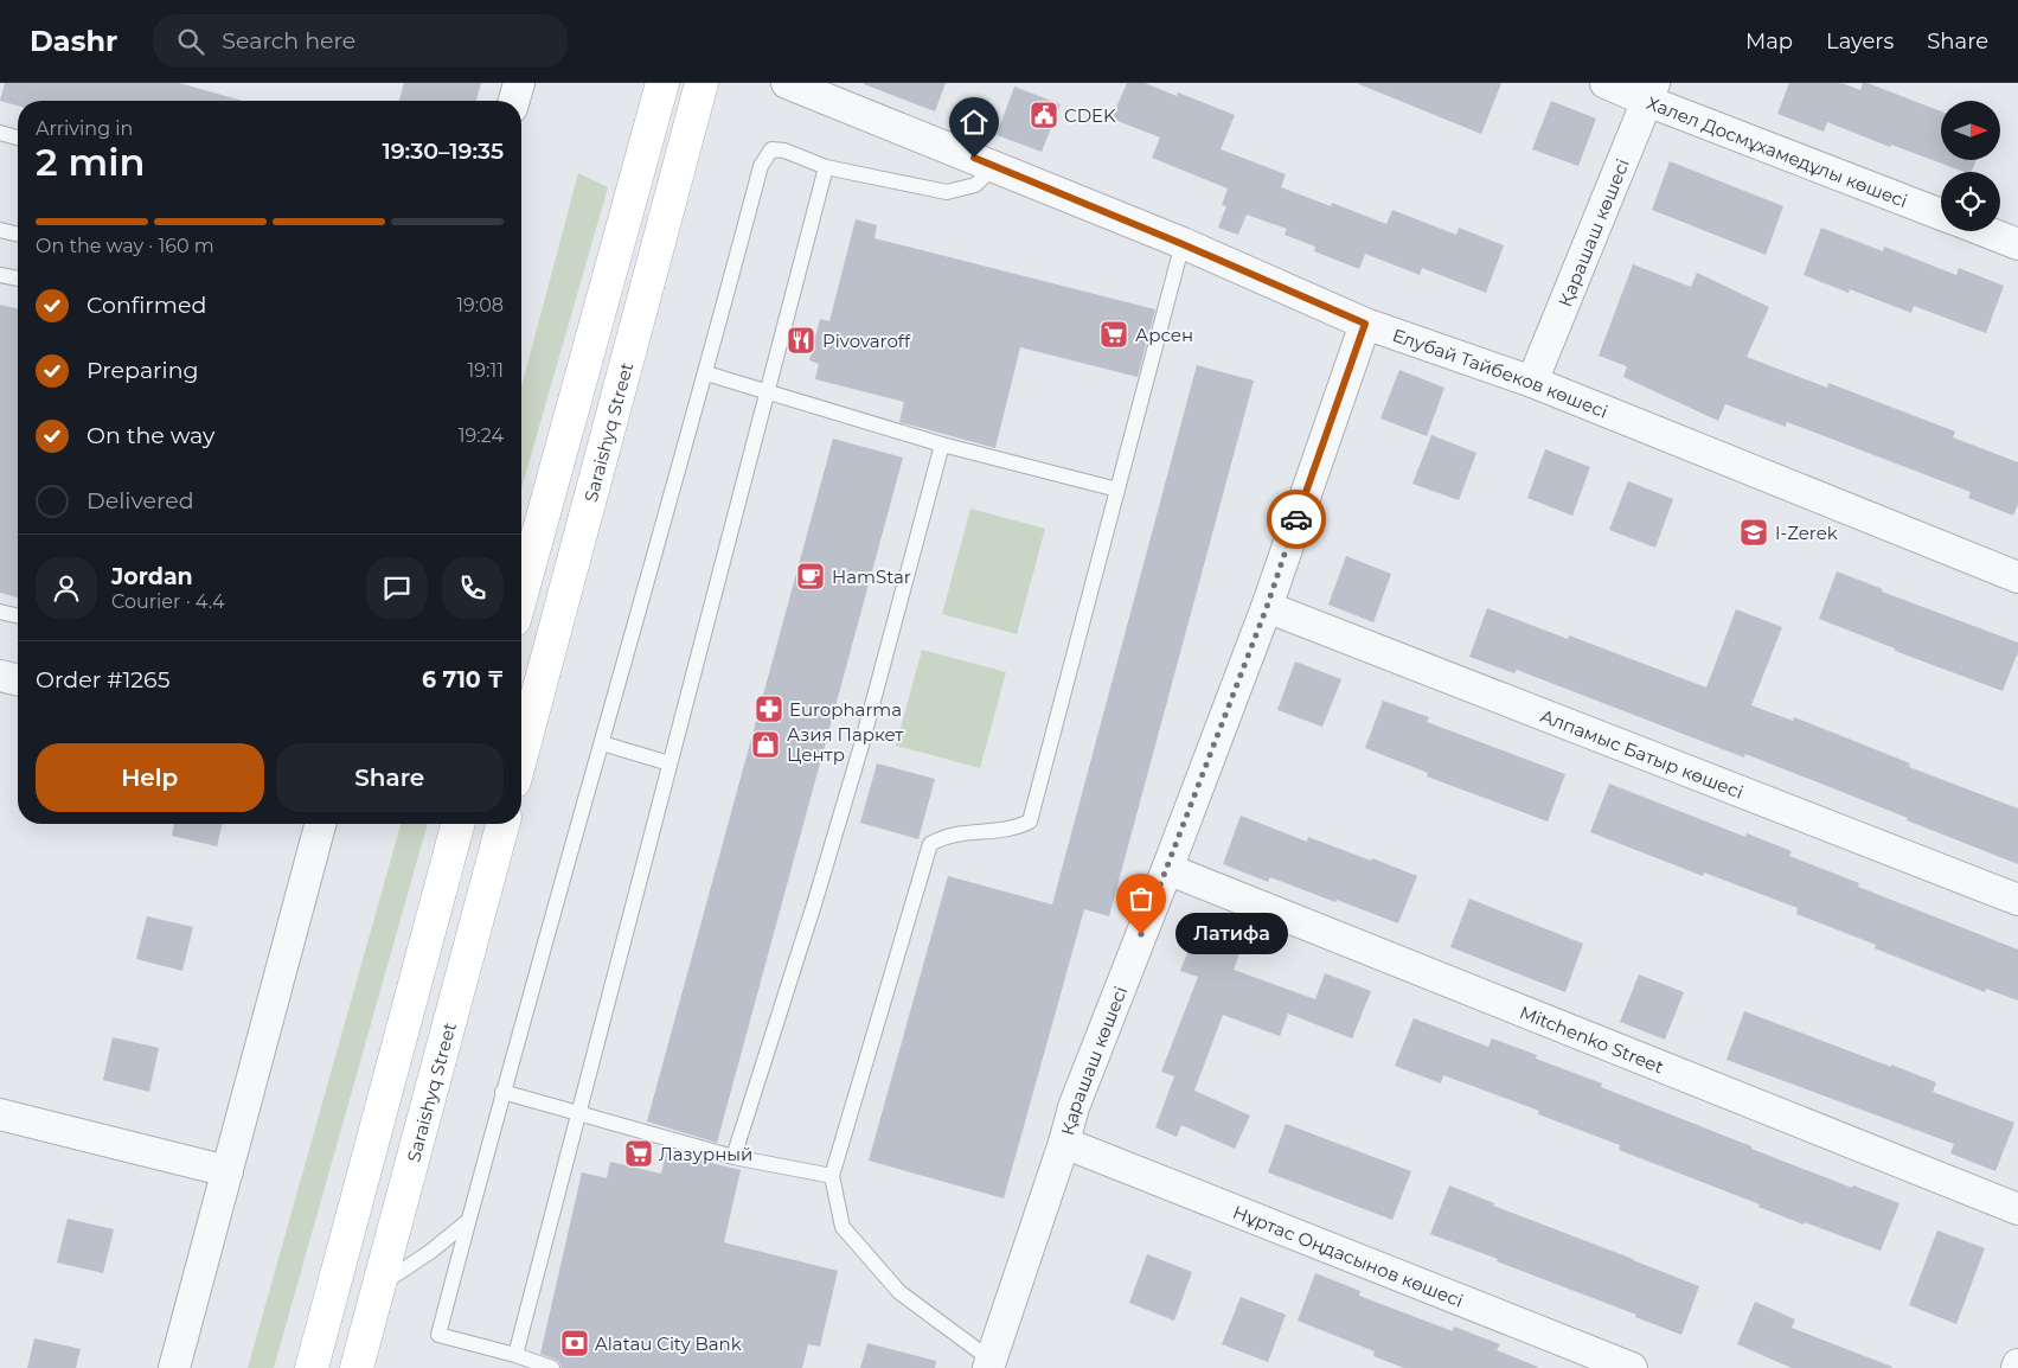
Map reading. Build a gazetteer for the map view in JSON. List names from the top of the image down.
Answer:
{
  "streets": {
    "main road": ["Saraishyq Street"],
    "street": [
      "Халел Досмұхамедұлы көшесі",
      "Қарашаш көшесі",
      "Елубай Тайбеков көшесі",
      "Алпамыс Батыр көшесі",
      "Mitchenko Street",
      "Нұртас Оңдасынов көшесі"
    ]
  },
  "crossings": [
    ["Халел Досмұхамедұлы көшесі", "Қарашаш көшесі"],
    ["Қарашаш көшесі", "Елубай Тайбеков көшесі"],
    ["Қарашаш көшесі", "Алпамыс Батыр көшесі"],
    ["Қарашаш көшесі", "Mitchenko Street"],
    ["Қарашаш көшесі", "Нұртас Оңдасынов көшесі"]
  ],
  "places": {
    "public building": ["CDEK"],
    "supermarket": ["Арсен", "Лазурный"],
    "restaurant": ["Pivovaroff"],
    "school or university": ["I-Zerek"],
    "cafe": ["HamStar"],
    "pharmacy": ["Europharma"],
    "shop": ["Азия Паркет Центр"],
    "other": ["Латифа"],
    "bank": ["Alatau City Bank"]
  },
  "north": "right",
  "page": {
    "header": "Dashr",
    "search": "Search here",
    "nav": ["Map", "Layers", "Share"],
    "heading": ["2 min", "Arriving in", "19:30–19:35"],
    "panel": [
      "Jordan",
      "Courier · 4.4",
      "Order #1265",
      "6 710 ₸"
    ],
    "bar": "On the way · 160 m",
    "list": [
      ["Confirmed", "19:08"],
      ["Preparing", "19:11"],
      ["On the way", "19:24"],
      "Delivered"
    ],
    "buttons": ["Help", "Share"],
    "bubble": "Латифа"
  }
}
